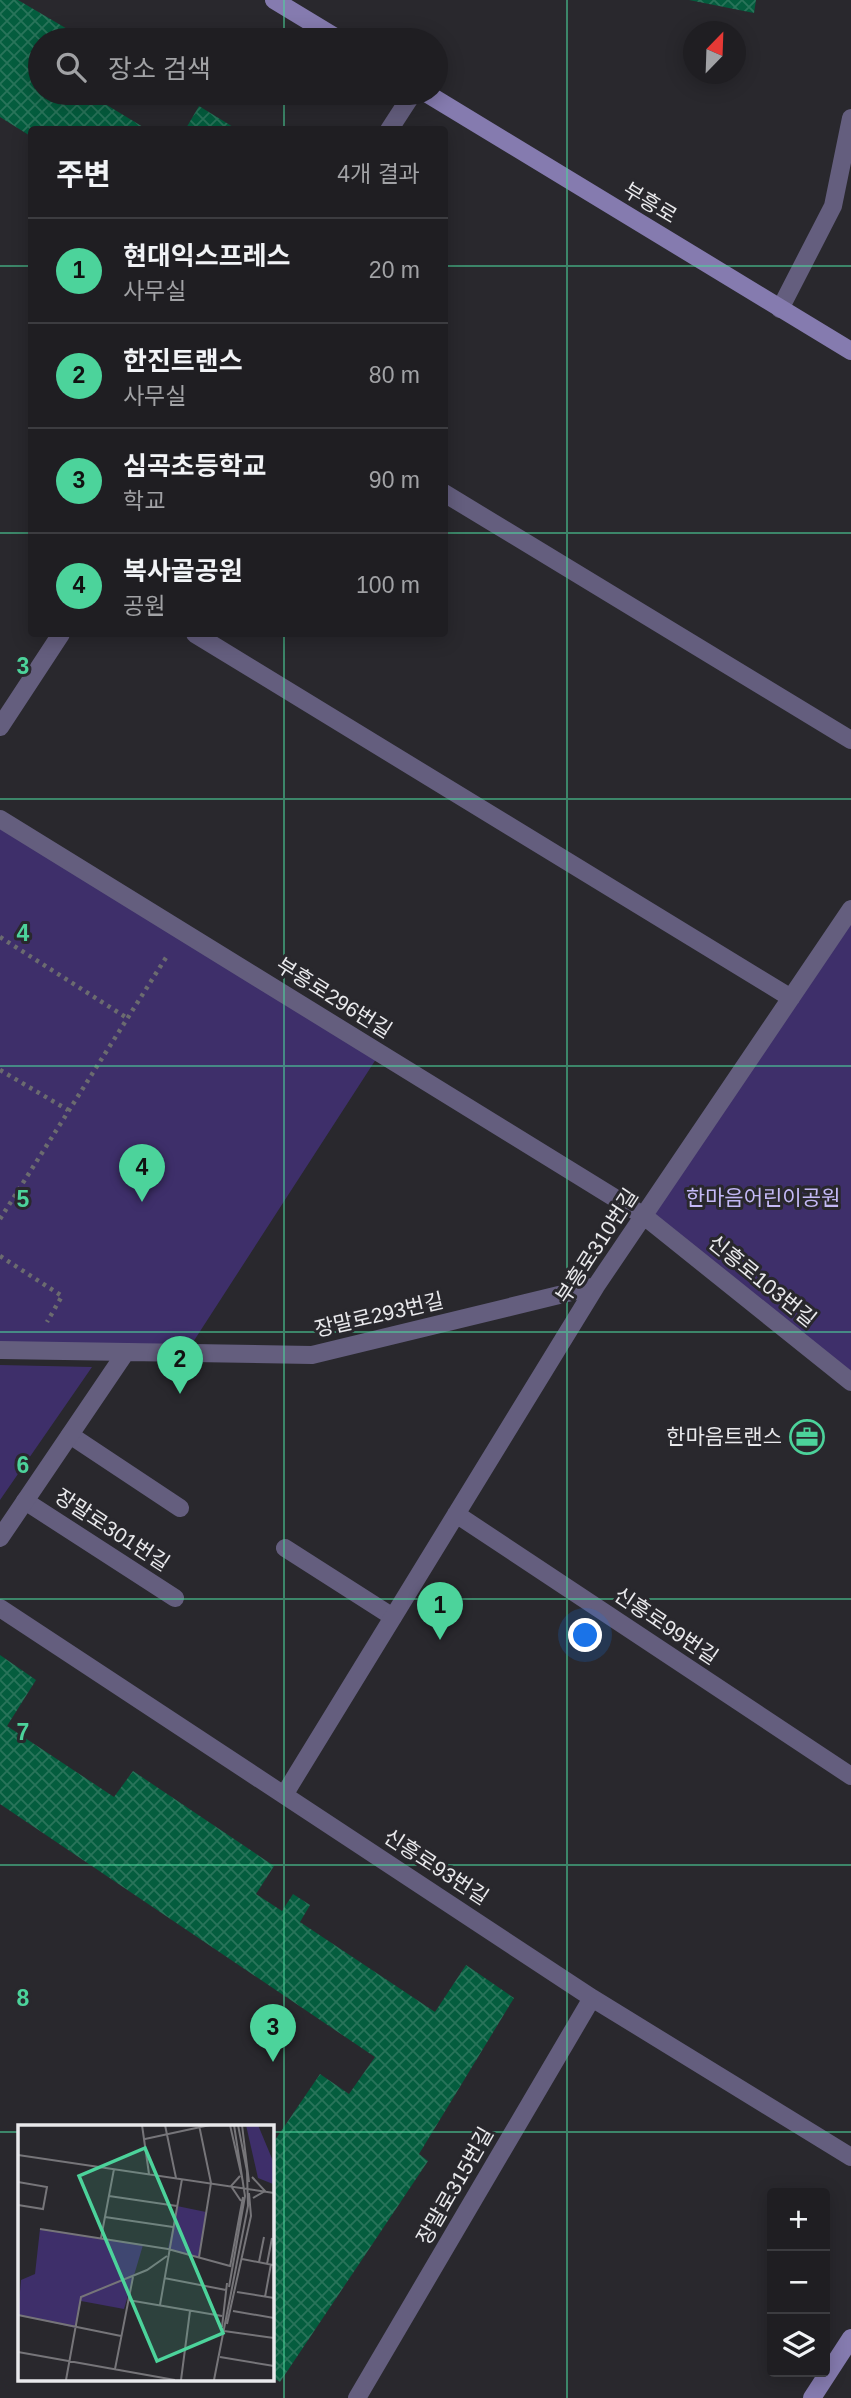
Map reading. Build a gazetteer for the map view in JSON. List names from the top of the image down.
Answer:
{
  "streets": {
    "street": [
      "부흥로",
      "부흥로296번길",
      "부흥로310번길",
      "신흥로103번길",
      "장말로293번길",
      "장말로301번길",
      "신흥로99번길",
      "신흥로93번길",
      "장말로315번길"
    ]
  },
  "crossings": [
    ["부흥로296번길", "부흥로310번길"],
    ["부흥로296번길", "신흥로103번길"],
    ["부흥로310번길", "신흥로103번길"],
    ["부흥로310번길", "장말로293번길"],
    ["부흥로310번길", "신흥로99번길"],
    ["부흥로310번길", "신흥로93번길"],
    ["장말로293번길", "장말로301번길"],
    ["신흥로93번길", "장말로315번길"]
  ],
  "parks": ["한마음어린이공원"],
  "places": {
    "office": ["한마음트랜스"]
  },
  "north": "top right",
  "page": {
    "search": "장소 검색",
    "heading": ["주변", "4개 결과"],
    "list": [
      {
        "mark": "1",
        "name": "현대익스프레스",
        "note": "사무실",
        "value": "20 m"
      },
      {
        "mark": "2",
        "name": "한진트랜스",
        "note": "사무실",
        "value": "80 m"
      },
      {
        "mark": "3",
        "name": "심곡초등학교",
        "note": "학교",
        "value": "90 m"
      },
      {
        "mark": "4",
        "name": "복사골공원",
        "note": "공원",
        "value": "100 m"
      }
    ],
    "pins": [
      "4",
      "2",
      "1",
      "3"
    ],
    "map_buttons": ["+", "−"]
  },
  "grid": {
    "rows": [
      "3",
      "4",
      "5",
      "6",
      "7",
      "8"
    ]
  }
}
